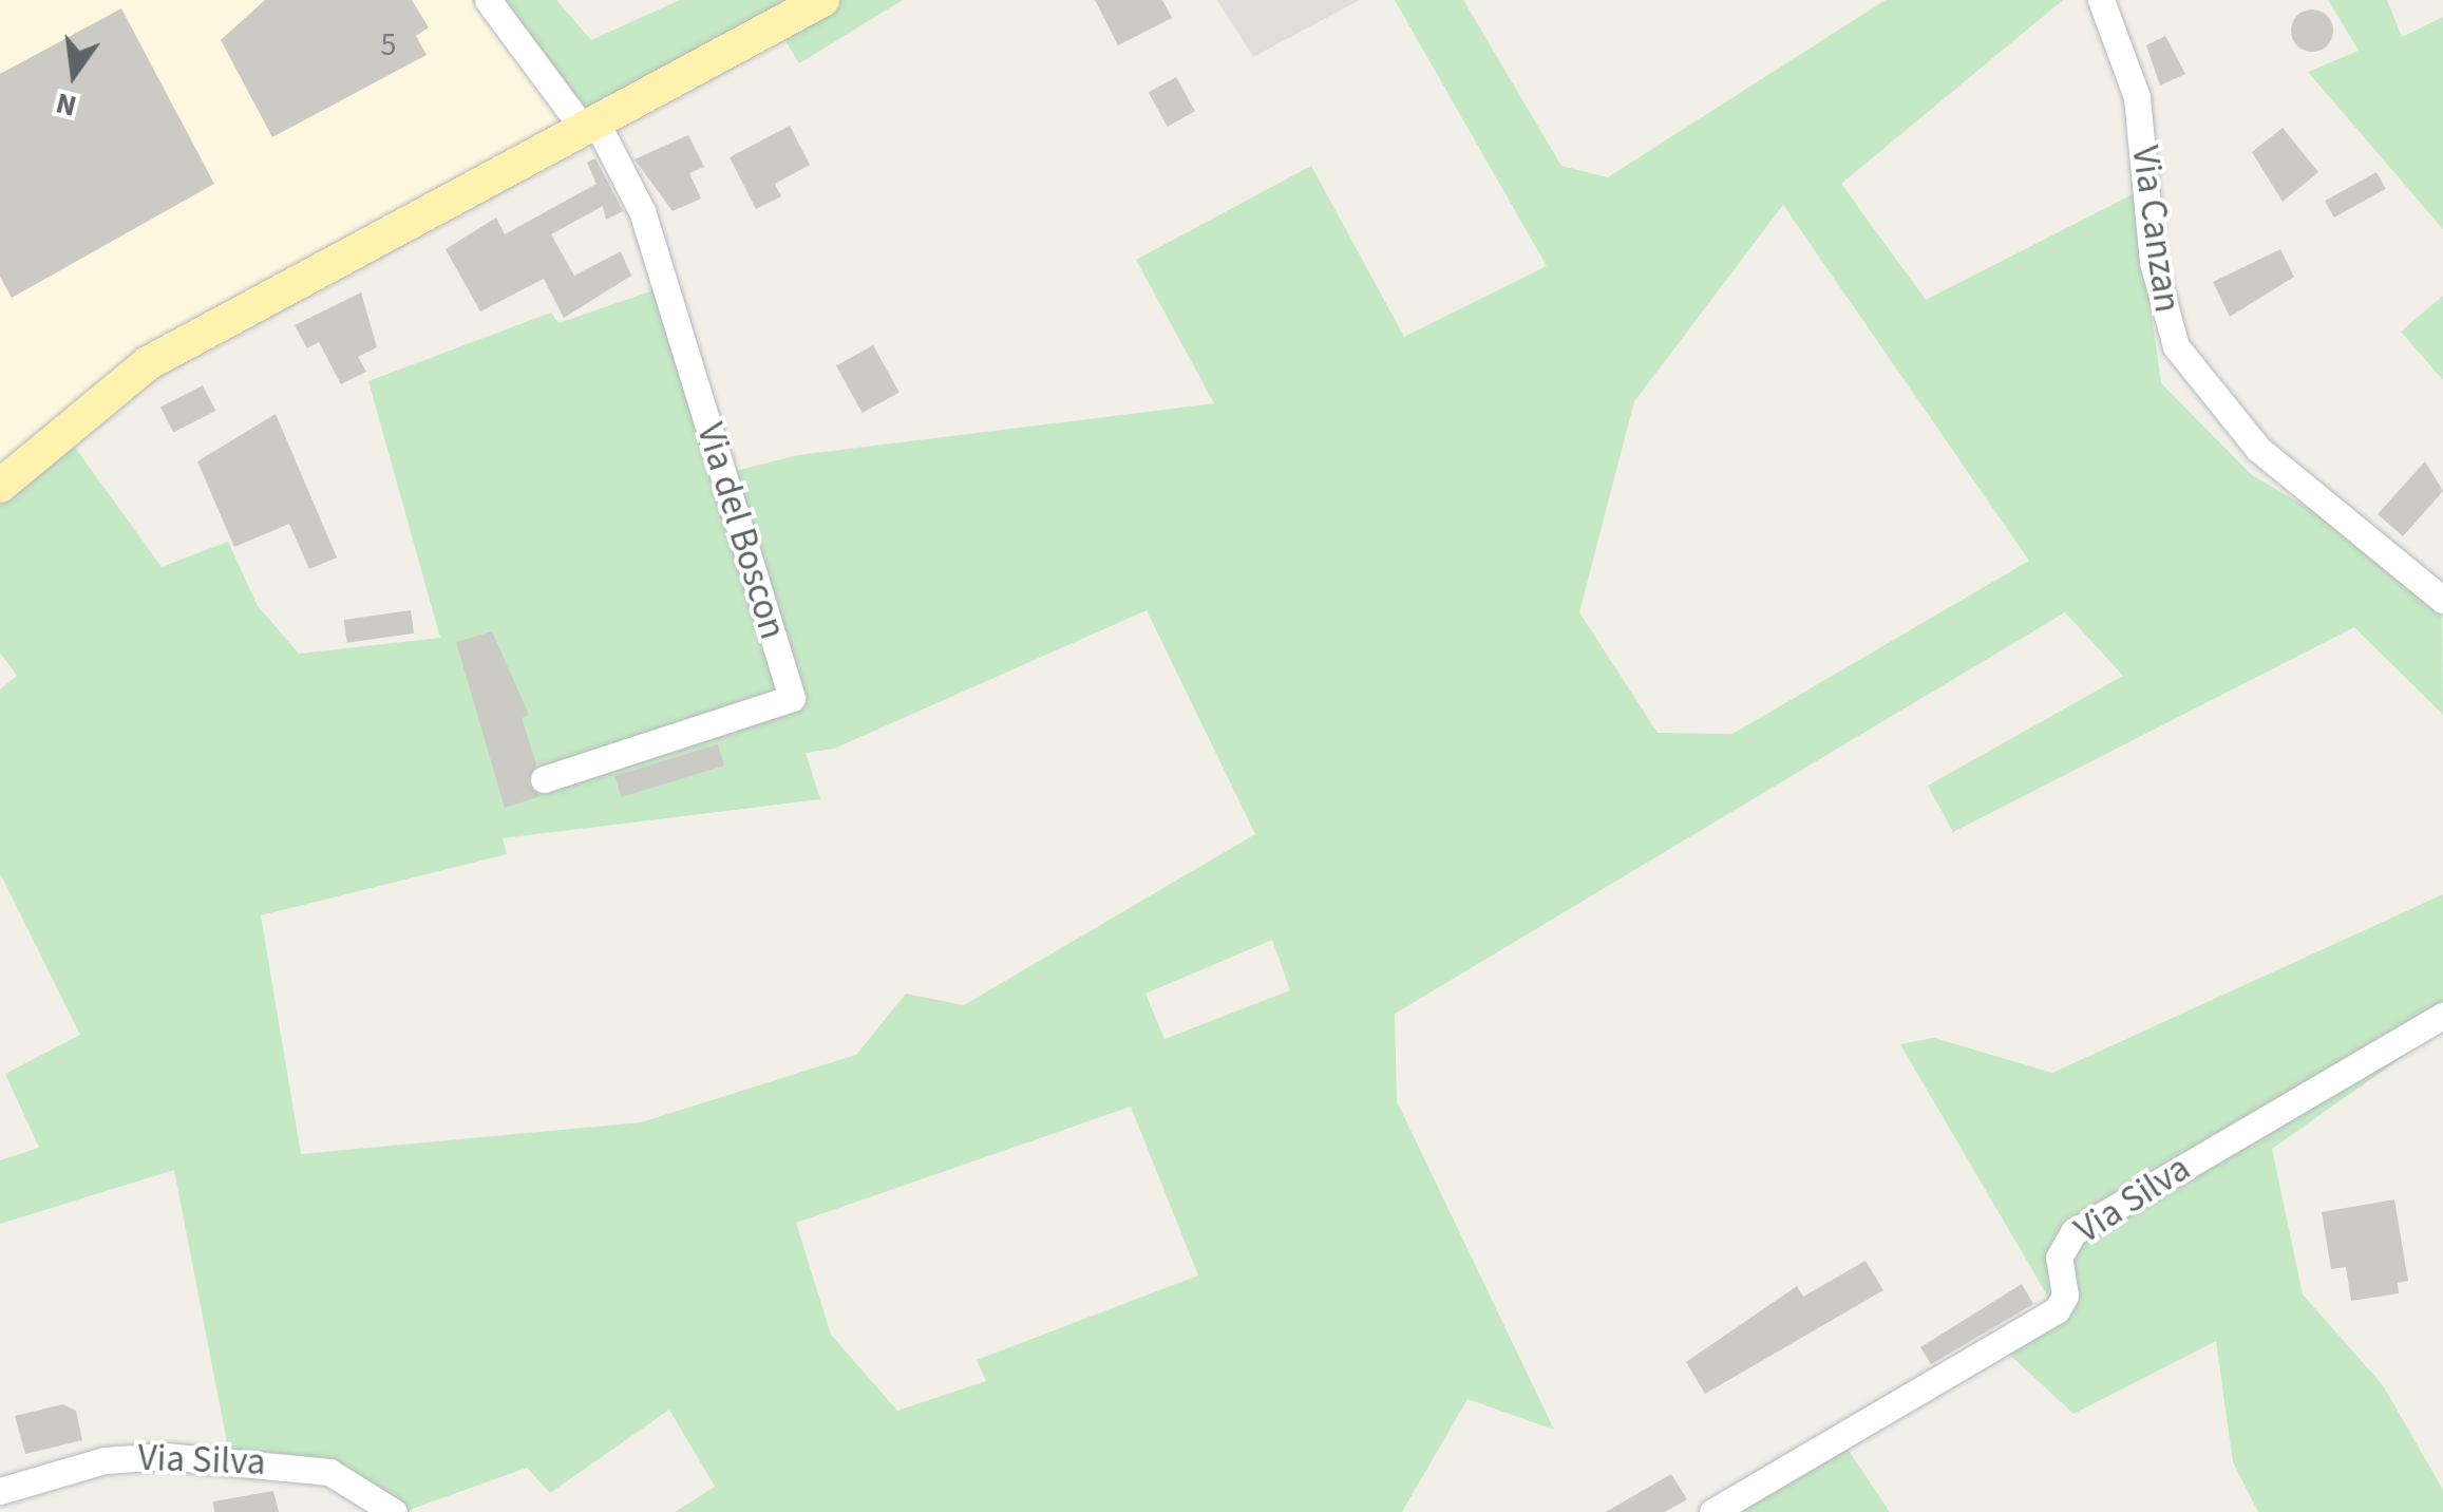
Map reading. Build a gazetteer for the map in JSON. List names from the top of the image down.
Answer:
{
  "streets": {
    "street": ["Via Canzan", "Via del Boscon", "Via Silva"]
  },
  "house_numbers": ["5"],
  "north": "bottom"
}
